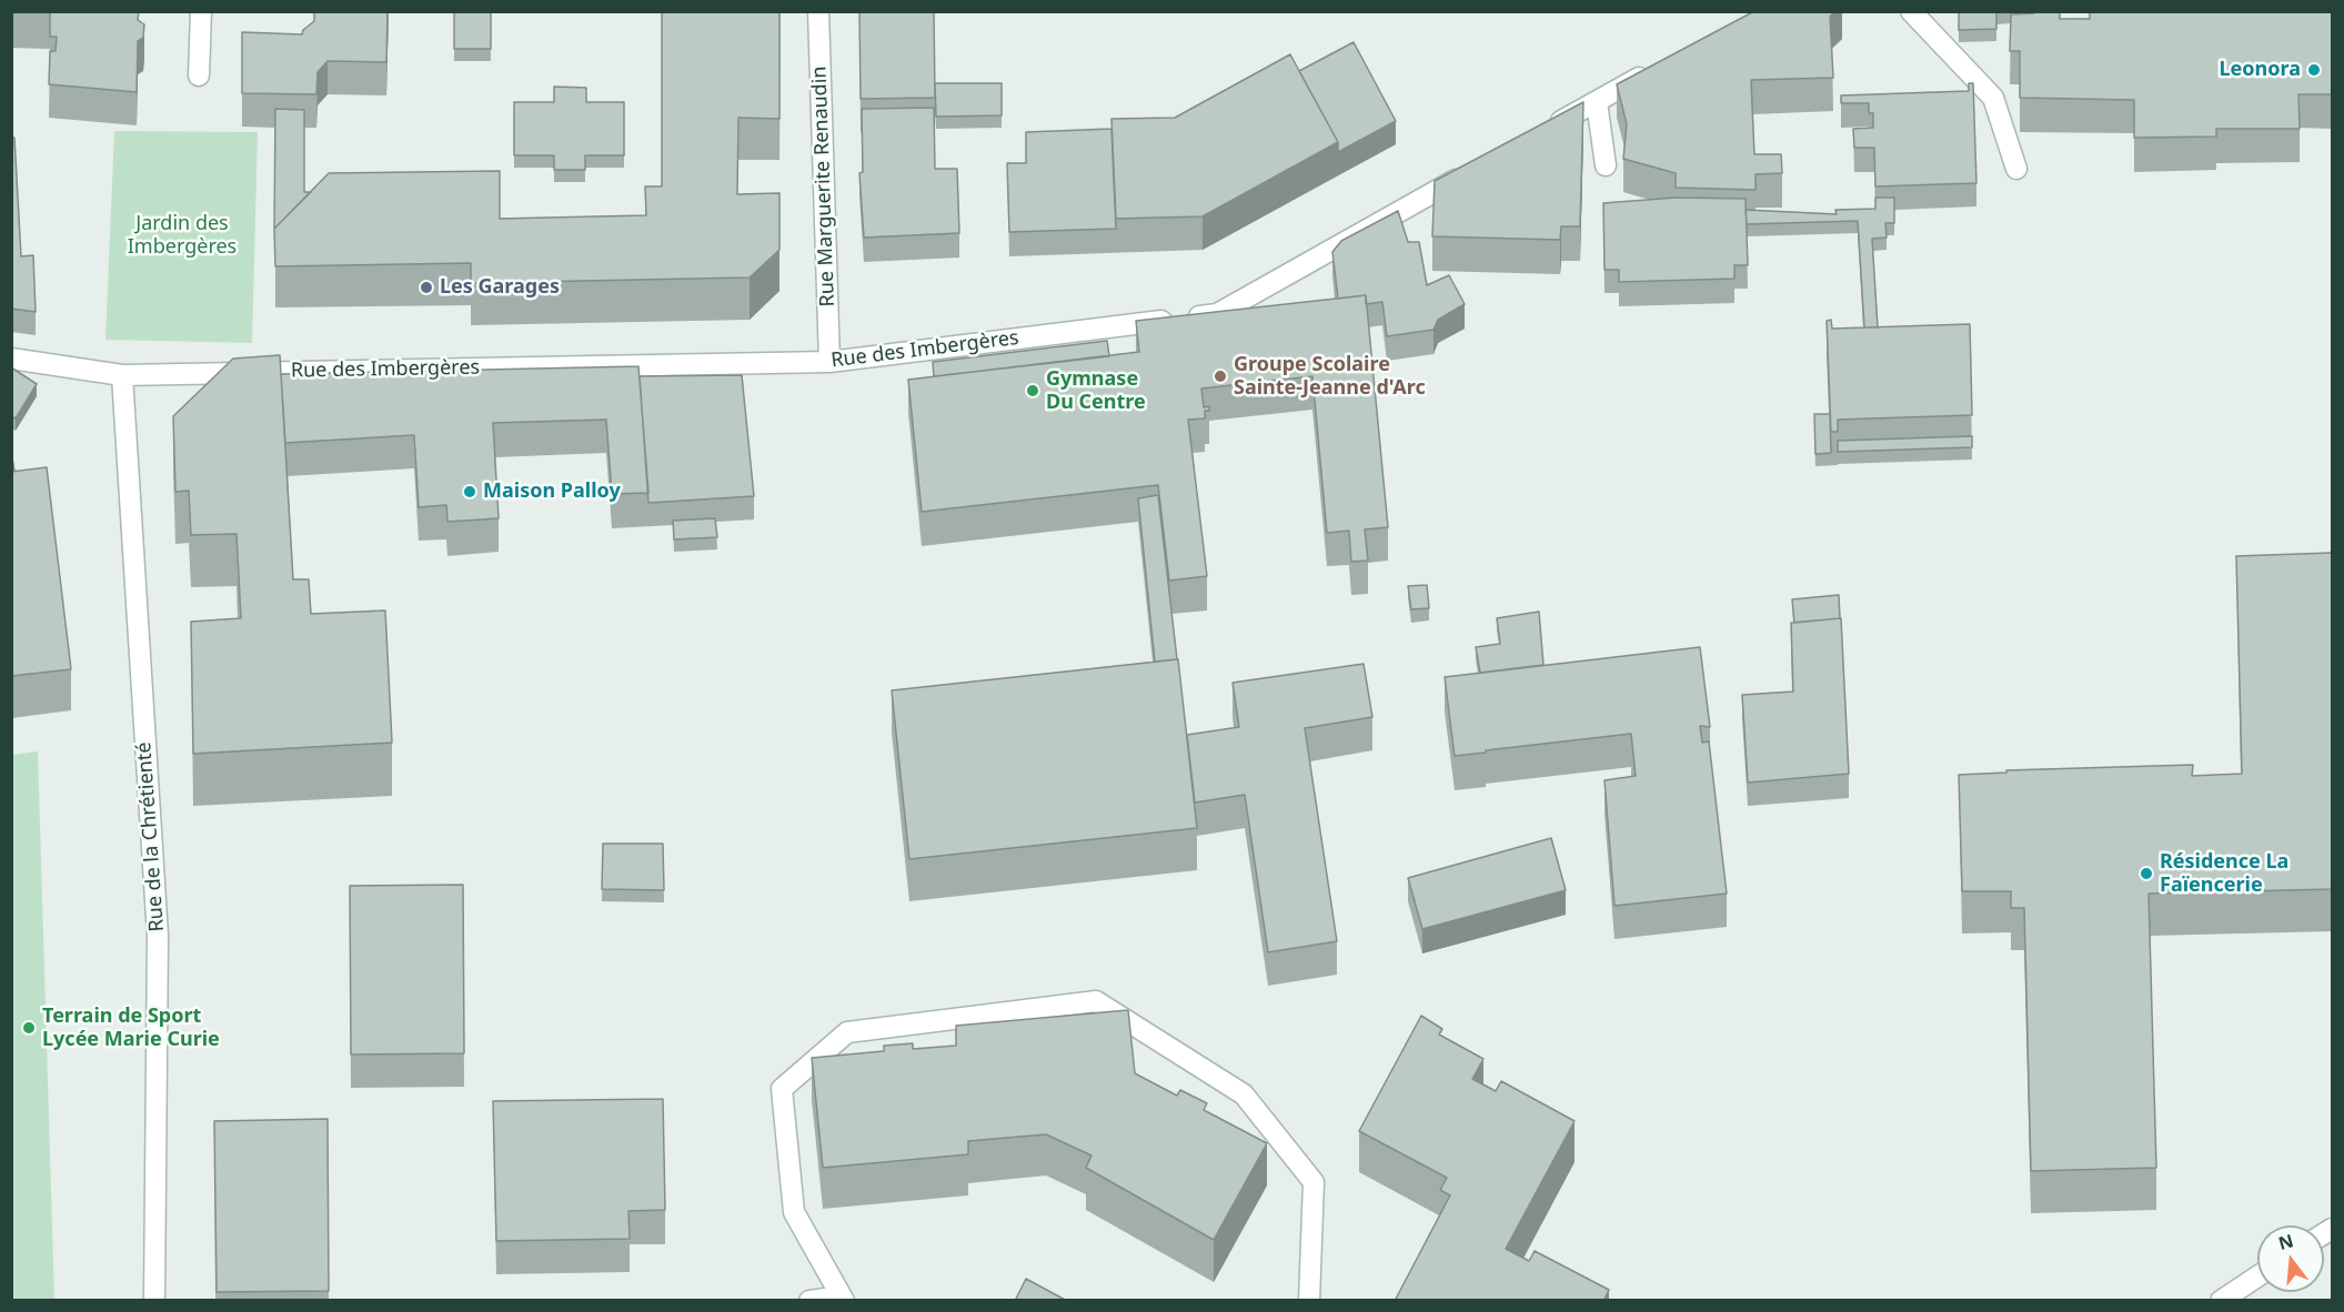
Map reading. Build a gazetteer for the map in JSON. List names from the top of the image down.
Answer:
{
  "streets": {
    "street": ["Rue Marguerite Renaudin", "Rue des Imbergères", "Rue de la Chrétienté"]
  },
  "crossings": [
    ["Rue Marguerite Renaudin", "Rue des Imbergères"],
    ["Rue des Imbergères", "Rue de la Chrétienté"]
  ],
  "parks": ["Jardin des Imbergères"],
  "places": [
    "Leonora",
    "Les Garages",
    "Groupe Scolaire Sainte-Jeanne d'Arc",
    "Gymnase Du Centre",
    "Maison Palloy",
    "Résidence La Faïencerie",
    "Terrain de Sport Lycée Marie Curie"
  ],
  "north": "top"
}
